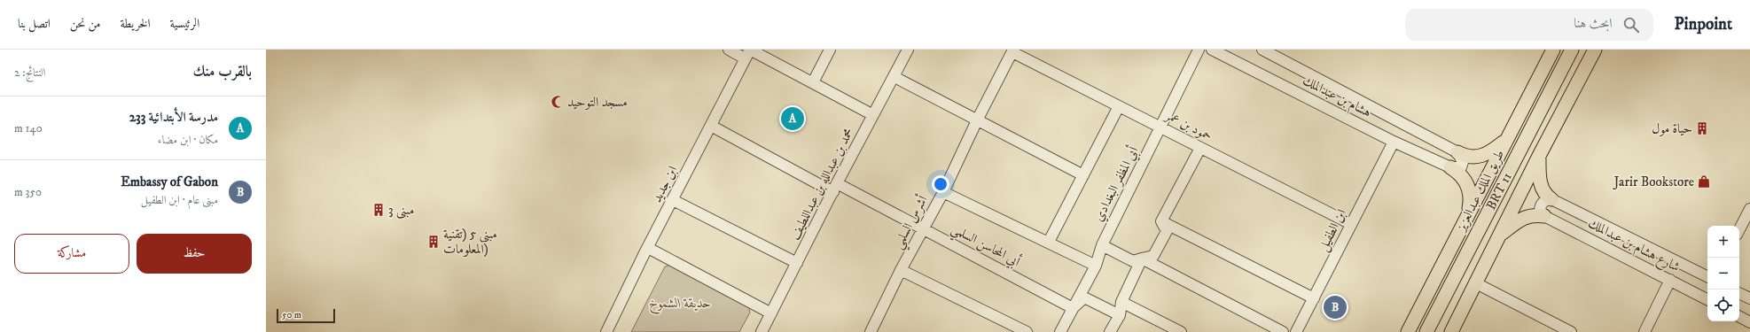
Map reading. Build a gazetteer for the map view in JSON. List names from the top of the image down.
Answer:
{
  "streets": {
    "main road": ["طريق الملك عبدالعزيز", "BRT 11"],
    "street": [
      "هشام بن عبدالملك",
      "حمود بن عمر",
      "ابن جديد",
      "محمد بن عبدالله بن عبداللطيف",
      "أبي المظفر البغدادي",
      "أشرس السلمي",
      "ابن الطفيل",
      "أبي المحاسن السلمي",
      "شارع هشام بن عبدالملك"
    ]
  },
  "crossings": [
    ["هشام بن عبدالملك", "ابن الطفيل"],
    ["حمود بن عمر", "أبي المظفر البغدادي"],
    ["حمود بن عمر", "أشرس السلمي"],
    ["حمود بن عمر", "ابن الطفيل"],
    ["ابن جديد", "أبي المحاسن السلمي"],
    ["محمد بن عبدالله بن عبداللطيف", "أبي المحاسن السلمي"],
    ["أبي المظفر البغدادي", "أبي المحاسن السلمي"],
    ["أشرس السلمي", "أبي المحاسن السلمي"]
  ],
  "parks": ["حديقة الشموخ"],
  "places": {
    "mosque": ["مسجد التوحيد"],
    "building": ["حياة مول", "مبنى 3", "مبنى 5 (تقنية المعلومات)"],
    "shop": ["Jarir Bookstore"]
  },
  "scale_bar": "50 m",
  "page": {
    "header": "Pinpoint",
    "search": "ابحث هنا",
    "nav": [
      "الرئيسية",
      "الخريطة",
      "من نحن",
      "اتصل بنا"
    ],
    "heading": ["بالقرب منك", "النتائج: 2"],
    "list": [
      {
        "mark": "A",
        "name": "مدرسة الأبتدائية 233",
        "note": "مكان · ابن مضاء",
        "value": "140 m"
      },
      {
        "mark": "B",
        "name": "Embassy of Gabon",
        "note": "مبنى عام · ابن الطفيل",
        "value": "350 m"
      }
    ],
    "pins": ["A", "B"],
    "buttons": ["حفظ", "مشاركة"],
    "map_buttons": ["+", "−"],
    "scale": "50 m"
  }
}
